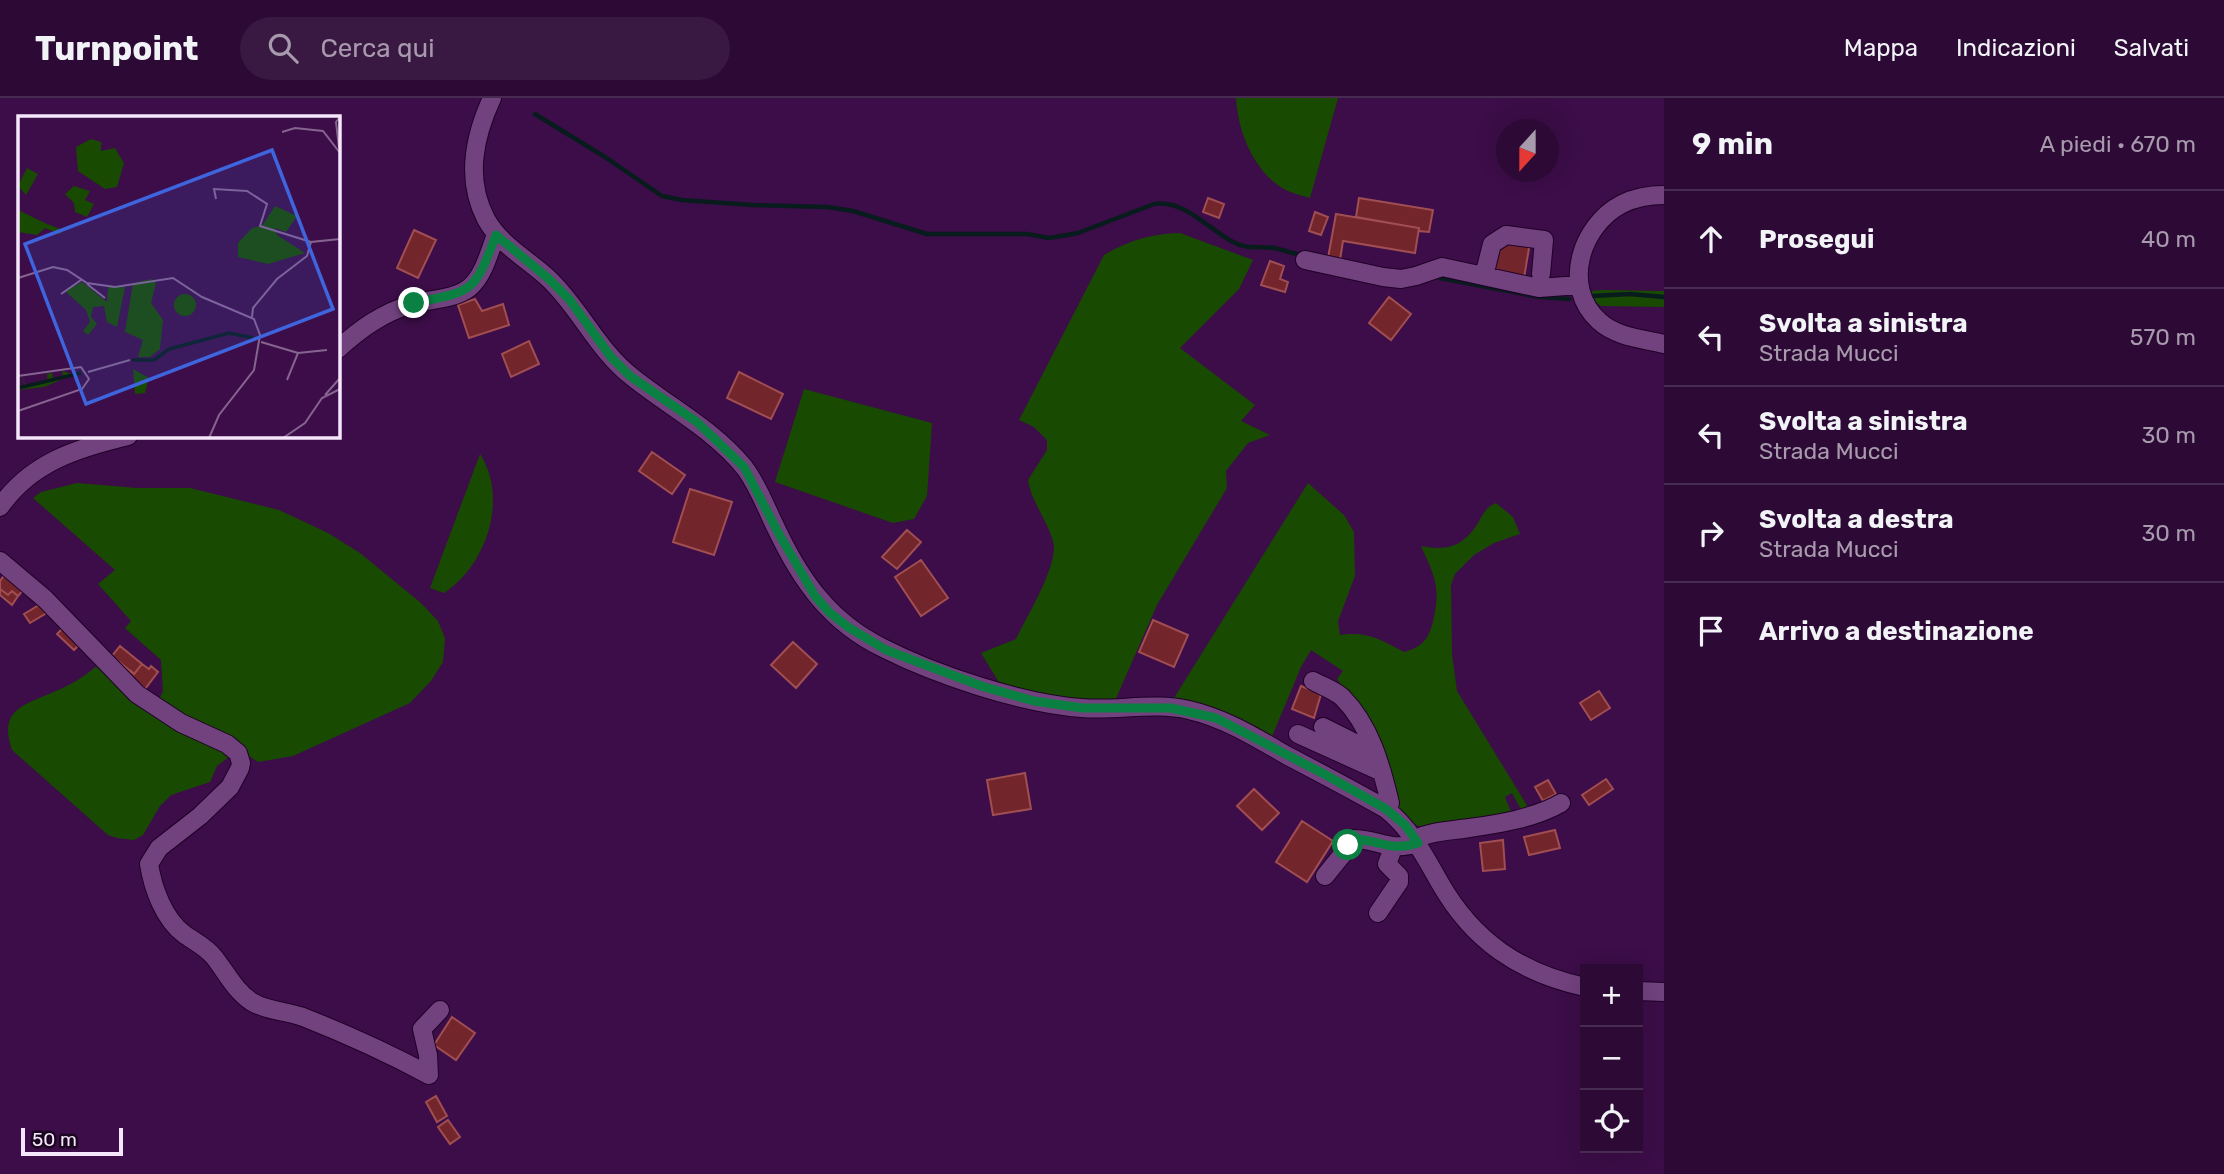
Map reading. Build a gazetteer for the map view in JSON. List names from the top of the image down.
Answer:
{
  "scale_bar": "50 m",
  "north": "bottom",
  "page": {
    "header": "Turnpoint",
    "search": "Cerca qui",
    "nav": ["Mappa", "Indicazioni", "Salvati"],
    "heading": ["9 min", "A piedi · 670 m"],
    "list": [
      ["Prosegui", "40 m"],
      ["Svolta a sinistra", "Strada Mucci", "570 m"],
      ["Svolta a sinistra", "Strada Mucci", "30 m"],
      ["Svolta a destra", "Strada Mucci", "30 m"],
      "Arrivo a destinazione"
    ],
    "map_buttons": ["+", "−"],
    "scale": "50 m"
  }
}
